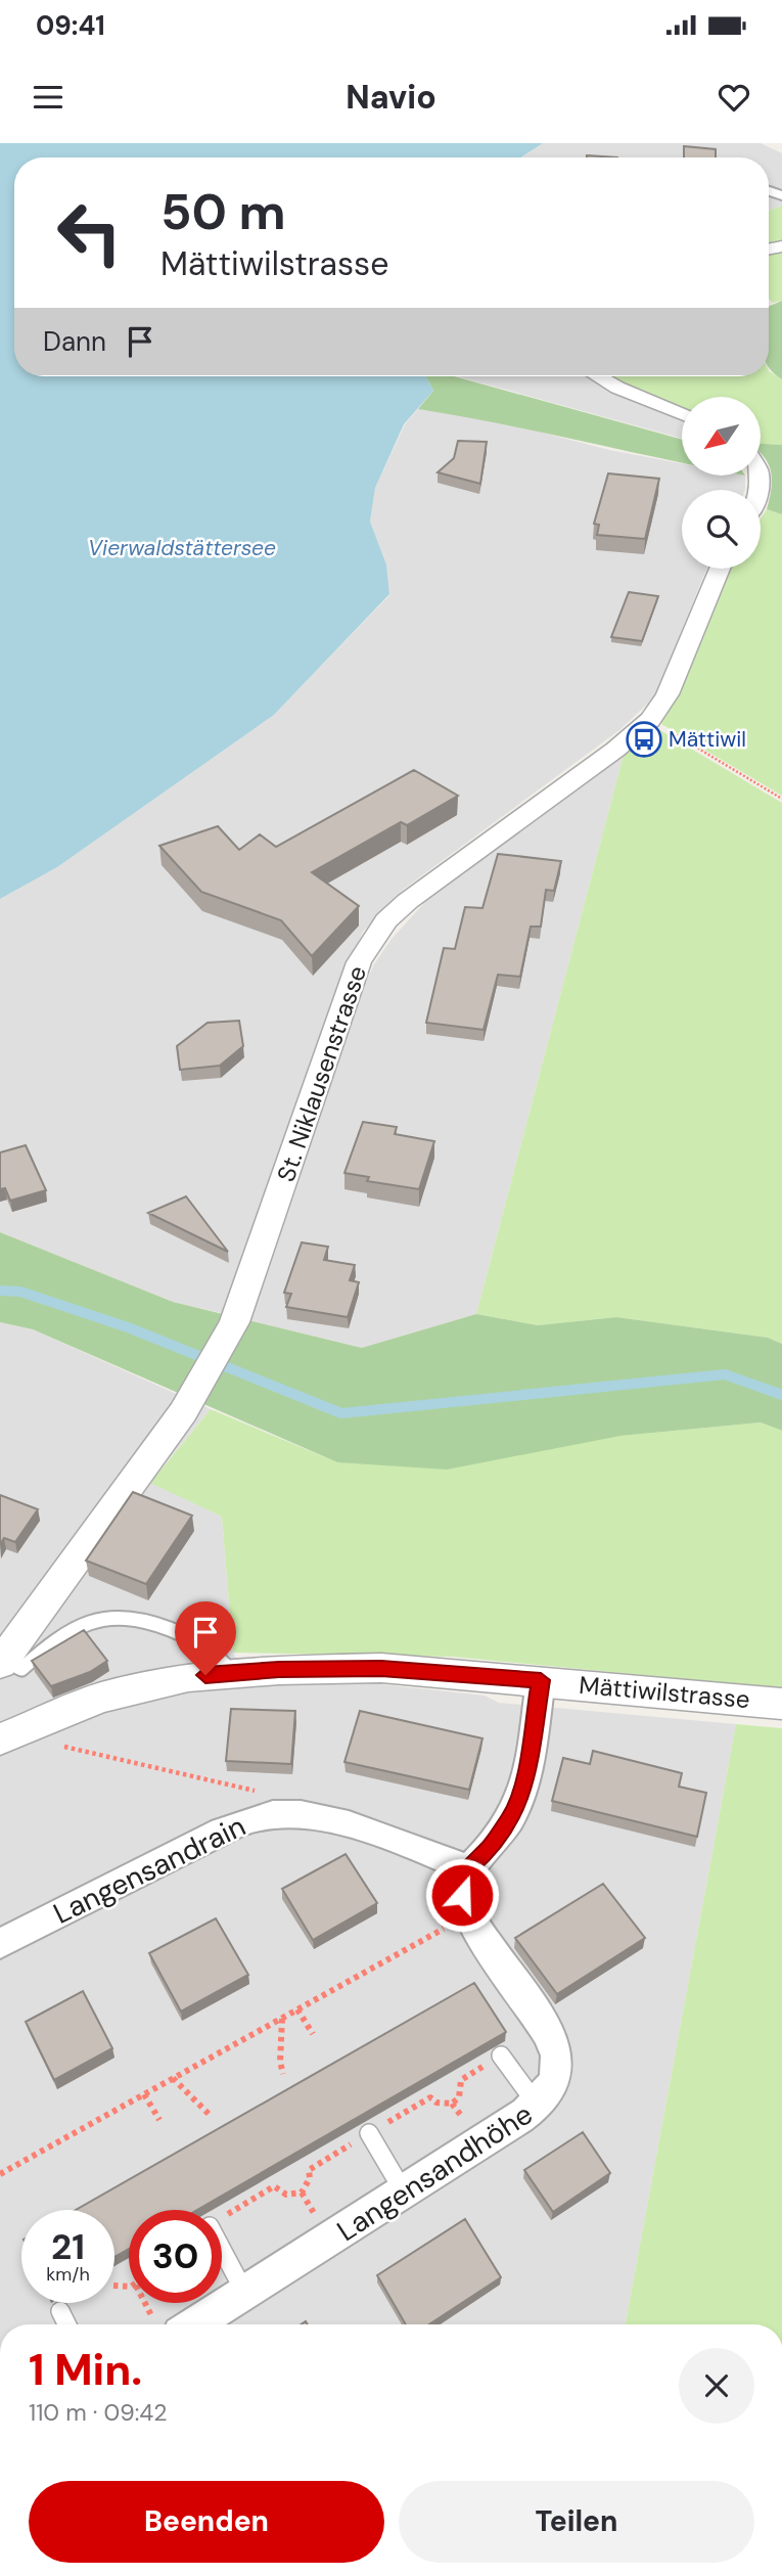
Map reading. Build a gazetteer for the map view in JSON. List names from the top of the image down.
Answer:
{
  "streets": {
    "street": [
      "St. Niklausenstrasse",
      "Mättiwilstrasse",
      "Langensandrain",
      "Langensandhöhe"
    ]
  },
  "crossings": [
    ["Langensandrain", "Langensandhöhe"]
  ],
  "water": ["Vierwaldstättersee"],
  "places": {
    "bus stop": ["Mättiwil"]
  },
  "north": "bottom left",
  "page": {
    "status": "09:41",
    "header": "Navio",
    "turn": ["50 m", "Mättiwilstrasse"],
    "then": "Dann",
    "speed": "21 km/h",
    "limit": "30",
    "heading": ["1 Min.", "110 m · 09:42"],
    "buttons": ["Beenden", "Teilen"]
  }
}
